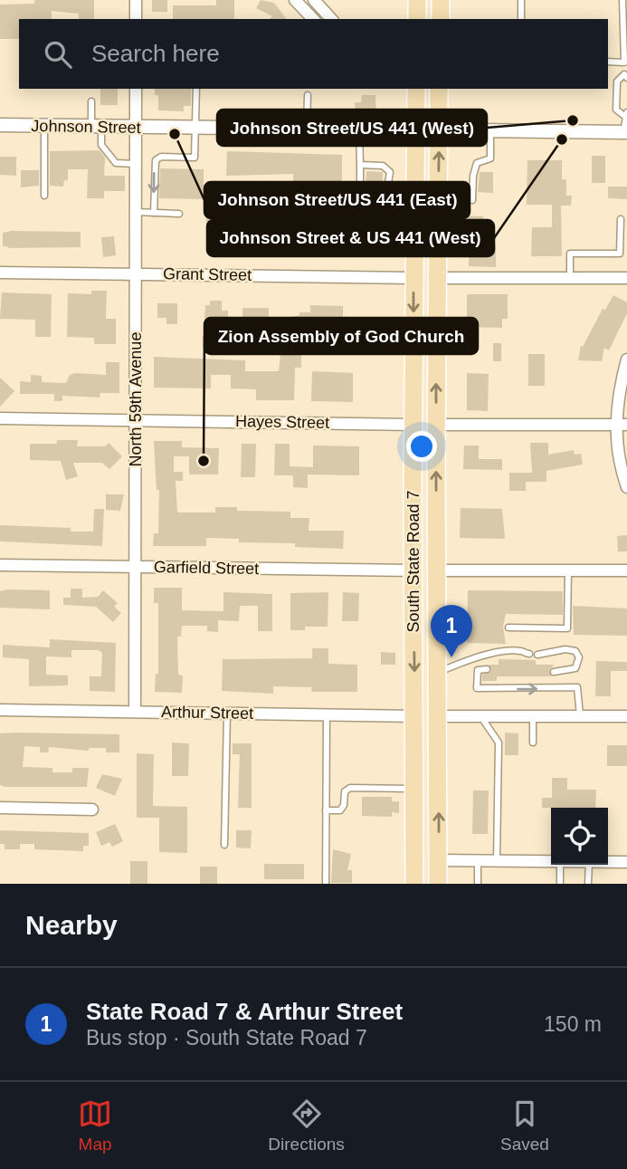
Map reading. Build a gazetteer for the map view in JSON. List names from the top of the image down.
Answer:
{
  "streets": {
    "main road": ["South State Road 7"],
    "street": [
      "Johnson Street",
      "Grant Street",
      "North 59th Avenue",
      "Hayes Street",
      "Garfield Street",
      "Arthur Street"
    ]
  },
  "crossings": [
    ["Johnson Street", "North 59th Avenue"],
    ["Johnson Street", "South State Road 7"],
    ["Grant Street", "North 59th Avenue"],
    ["Grant Street", "South State Road 7"],
    ["North 59th Avenue", "Hayes Street"],
    ["North 59th Avenue", "Garfield Street"],
    ["North 59th Avenue", "Arthur Street"],
    ["Hayes Street", "South State Road 7"],
    ["South State Road 7", "Garfield Street"],
    ["South State Road 7", "Arthur Street"]
  ],
  "places": [
    "Johnson Street/US 441 (West)",
    "Johnson Street/US 441 (East)",
    "Johnson Street & US 441 (West)",
    "Zion Assembly of God Church"
  ],
  "page": {
    "search": "Search here",
    "pins": "1",
    "heading": "Nearby",
    "list": [
      {
        "mark": "1",
        "name": "State Road 7 & Arthur Street",
        "note": "Bus stop · South State Road 7",
        "value": "150 m"
      }
    ],
    "nav": ["Map", "Directions", "Saved"]
  }
}
